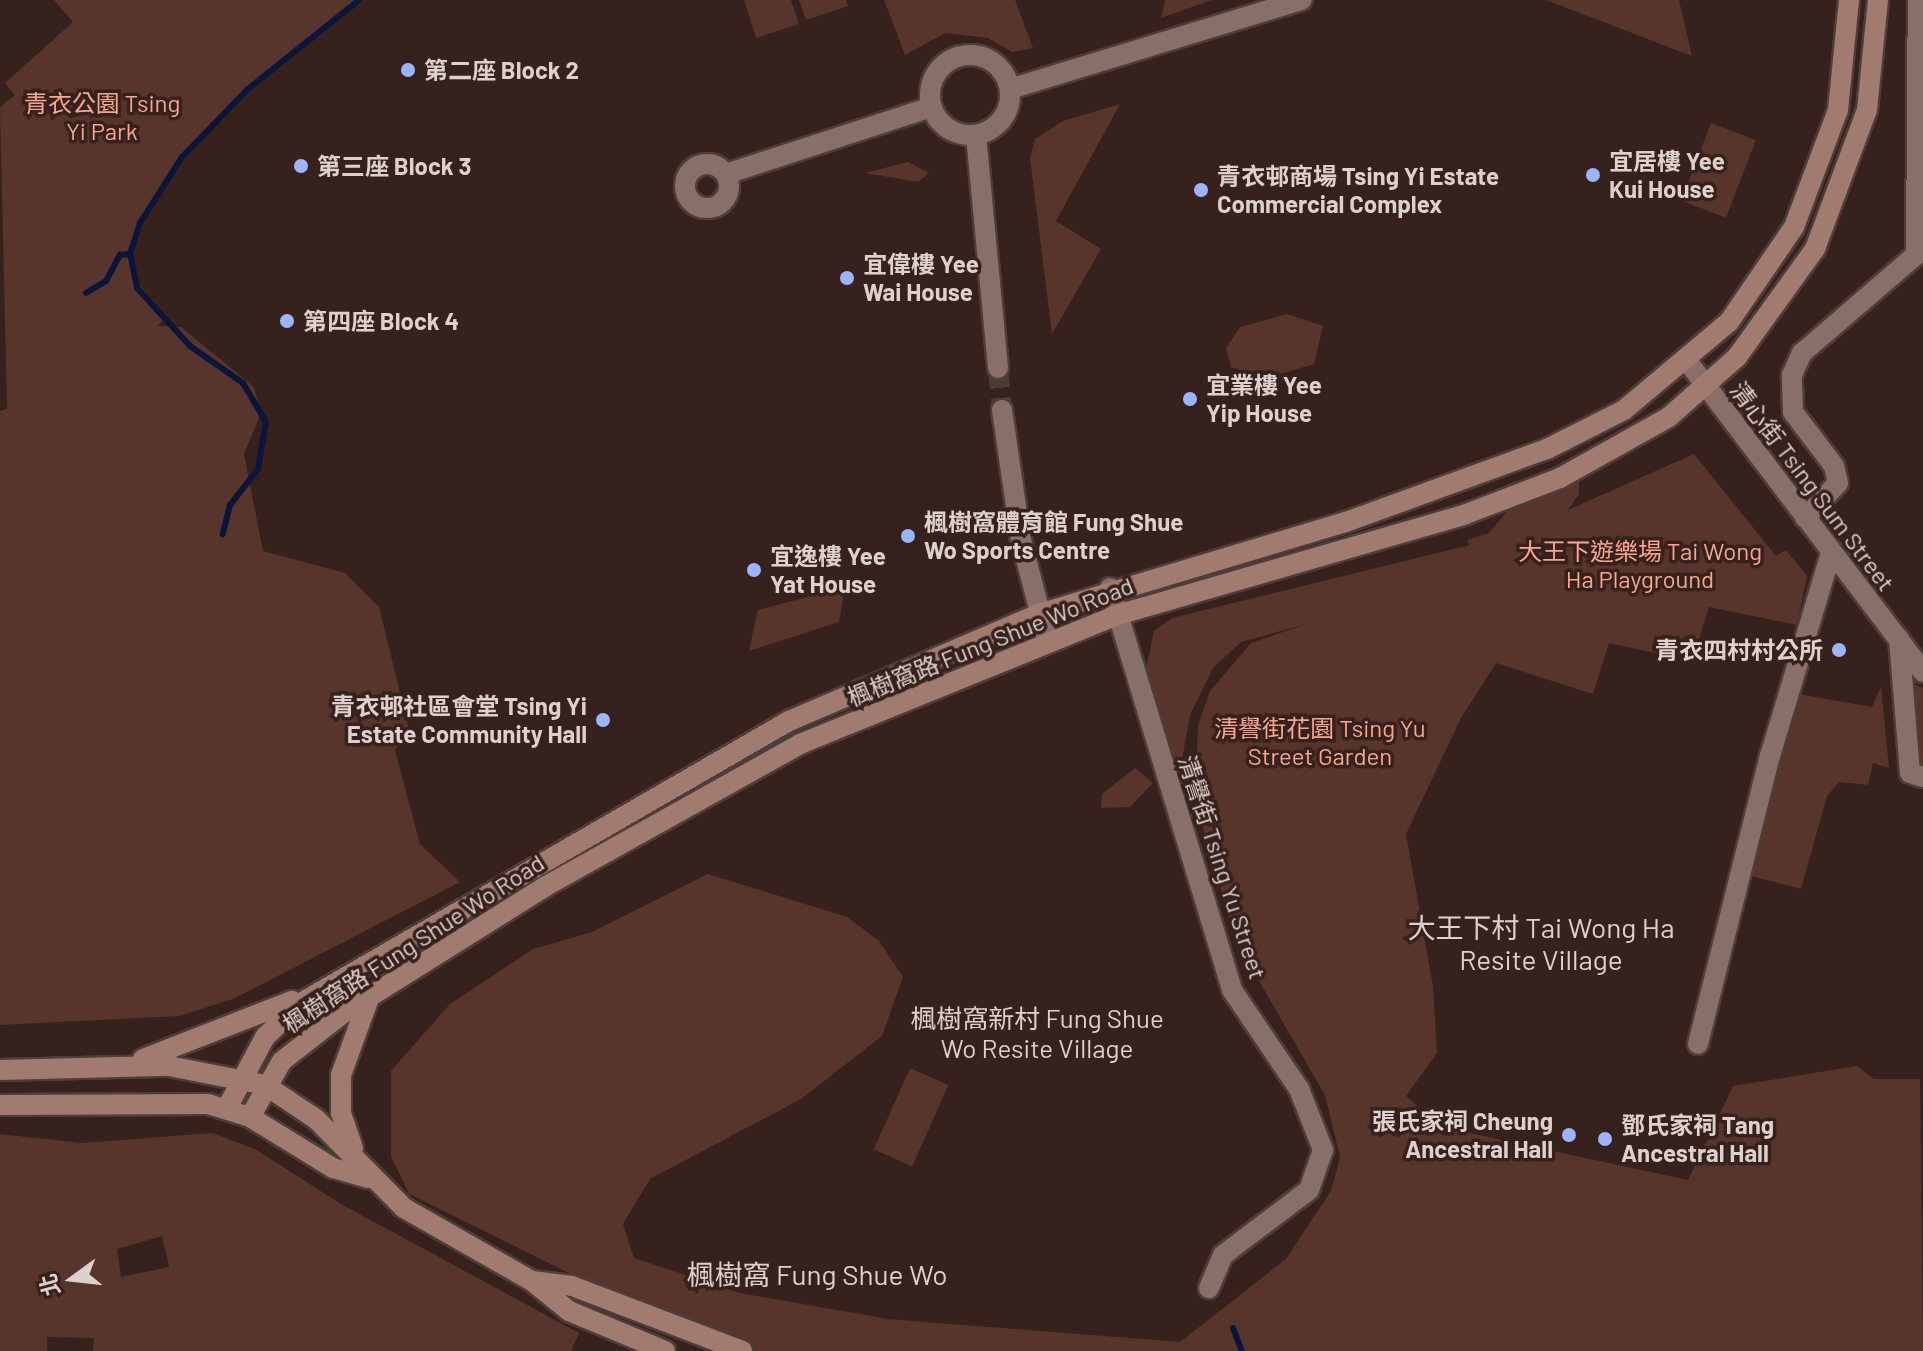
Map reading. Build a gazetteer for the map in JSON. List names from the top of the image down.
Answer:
{
  "streets": {
    "main road": ["楓樹窩路 Fung Shue Wo Road"],
    "street": ["清心街 Tsing Sum Street", "清譽街 Tsing Yu Street"]
  },
  "crossings": [
    ["清心街 Tsing Sum Street", "楓樹窩路 Fung Shue Wo Road"],
    ["楓樹窩路 Fung Shue Wo Road", "清譽街 Tsing Yu Street"]
  ],
  "districts": ["大王下村 Tai Wong Ha Resite Village", "楓樹窩新村 Fung Shue Wo Resite Village", "楓樹窩 Fung Shue Wo"],
  "parks": ["青衣公園 Tsing Yi Park", "大王下遊樂場 Tai Wong Ha Playground", "清譽街花園 Tsing Yu Street Garden"],
  "places": [
    "第二座 Block 2",
    "第三座 Block 3",
    "宜居樓 Yee Kui House",
    "青衣邨商場 Tsing Yi Estate Commercial Complex",
    "宜偉樓 Yee Wai House",
    "第四座 Block 4",
    "宜業樓 Yee Yip House",
    "楓樹窩體育館 Fung Shue Wo Sports Centre",
    "宜逸樓 Yee Yat House",
    "青衣四村村公所",
    "青衣邨社區會堂 Tsing Yi Estate Community Hall",
    "張氏家祠 Cheung Ancestral Hall",
    "鄧氏家祠 Tang Ancestral Hall"
  ],
  "north": "left"
}
